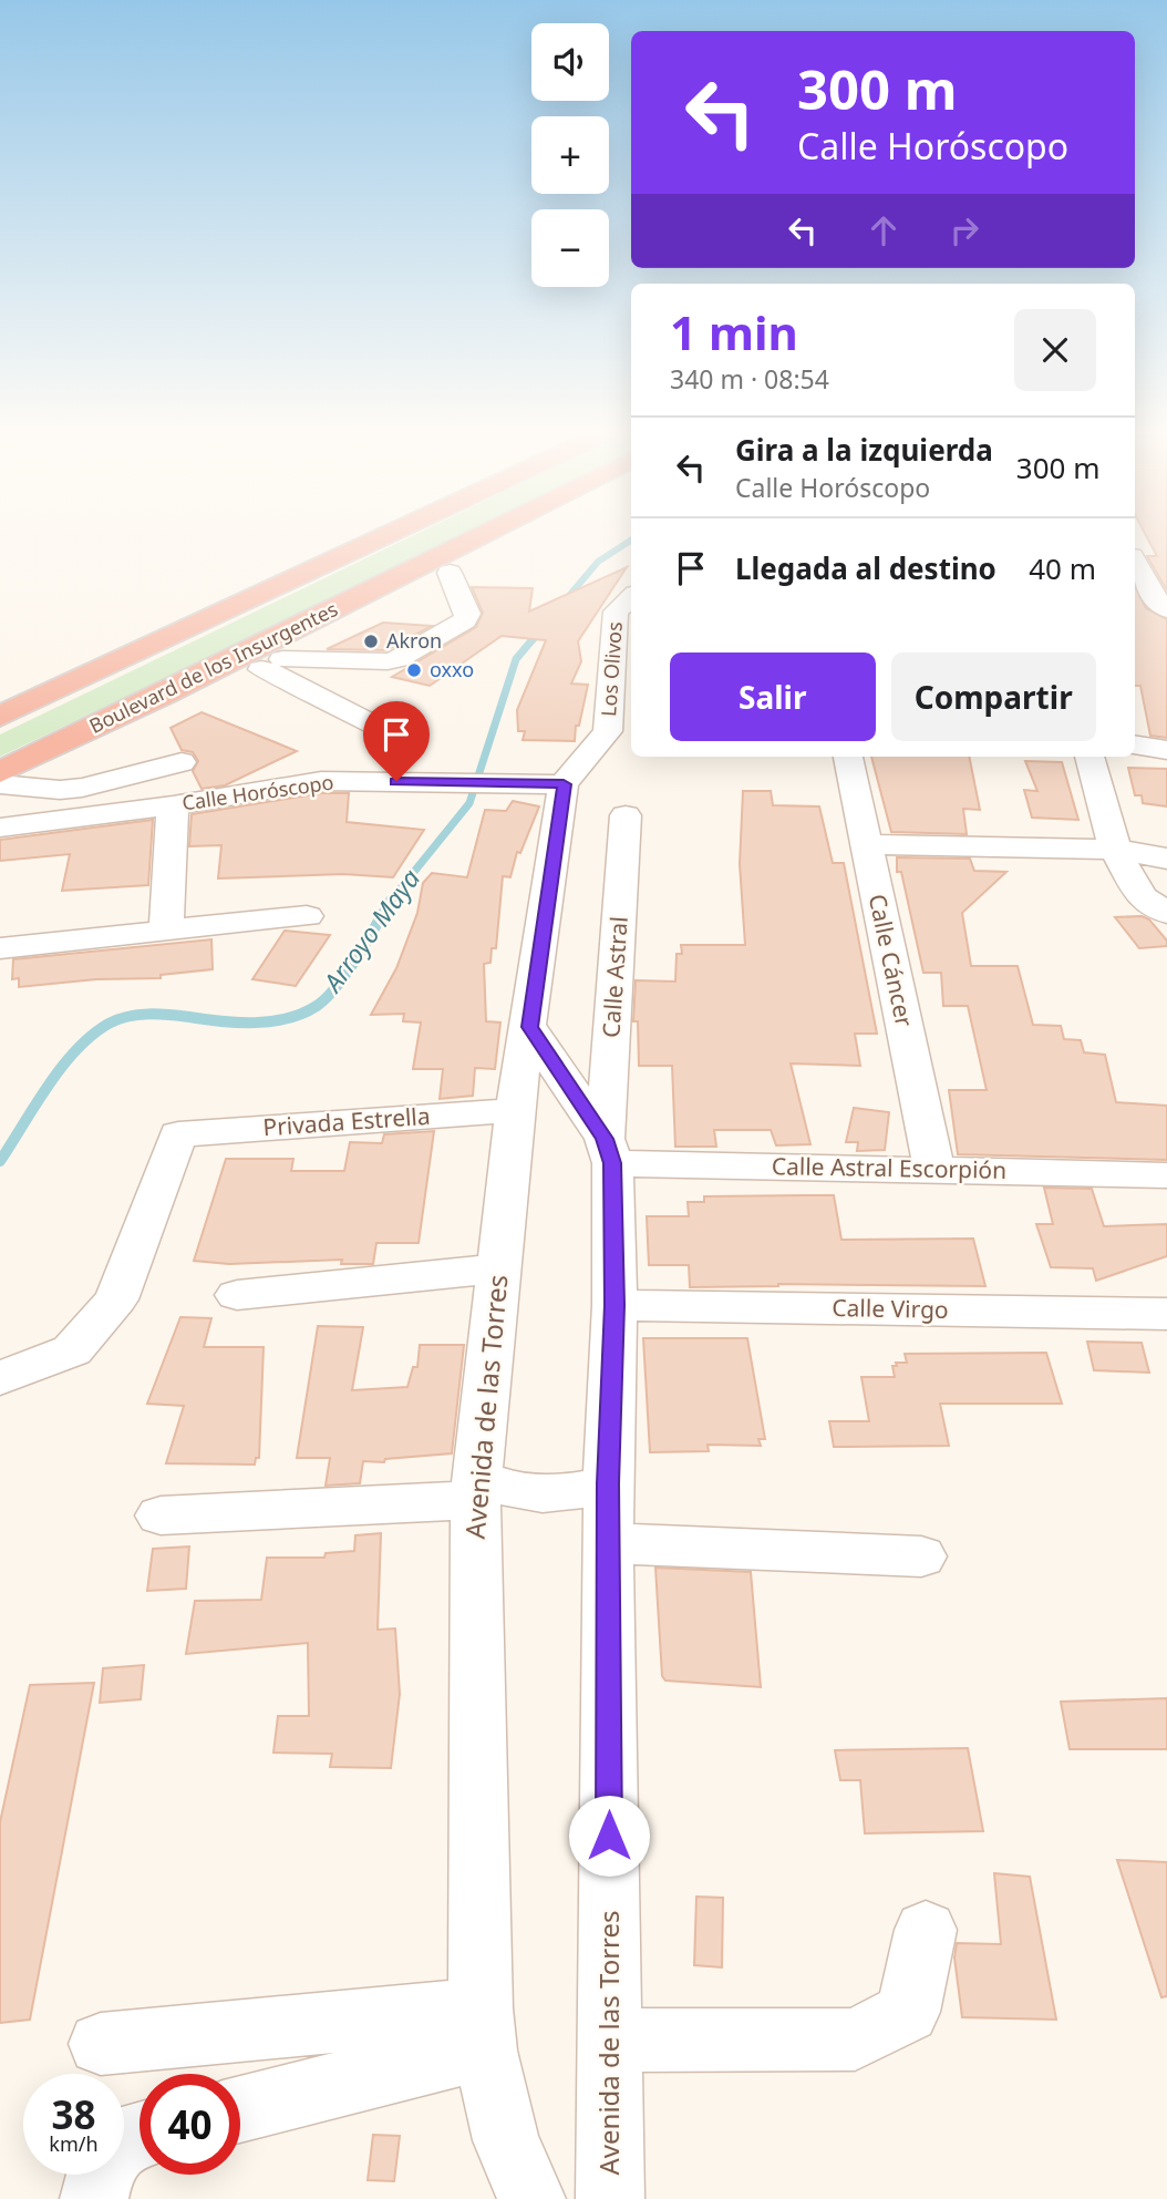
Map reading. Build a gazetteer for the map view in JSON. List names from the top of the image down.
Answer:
{
  "streets": {
    "highway": ["Boulevard de los Insurgentes"],
    "street": [
      "Los Olivos",
      "Calle Horóscopo",
      "Calle Cáncer",
      "Calle Astral",
      "Privada Estrella",
      "Calle Astral Escorpión",
      "Calle Virgo",
      "Avenida de las Torres"
    ]
  },
  "crossings": [
    ["Los Olivos", "Calle Horóscopo"],
    ["Los Olivos", "Avenida de las Torres"],
    ["Calle Horóscopo", "Avenida de las Torres"],
    ["Calle Cáncer", "Calle Astral Escorpión"],
    ["Calle Astral", "Calle Astral Escorpión"],
    ["Calle Astral", "Avenida de las Torres"],
    ["Privada Estrella", "Avenida de las Torres"],
    ["Calle Astral Escorpión", "Avenida de las Torres"],
    ["Calle Virgo", "Avenida de las Torres"]
  ],
  "water": ["Arroyo Maya"],
  "places": ["Akron", "oxxo"],
  "page": {
    "map_buttons": ["+", "−"],
    "turn": ["300 m", "Calle Horóscopo"],
    "heading": ["1 min", "340 m · 08:54"],
    "list": [
      {
        "name": "Gira a la izquierda",
        "note": "Calle Horóscopo",
        "value": "300 m"
      },
      {
        "name": "Llegada al destino",
        "value": "40 m"
      }
    ],
    "buttons": ["Salir", "Compartir"],
    "speed": "38 km/h",
    "limit": "40"
  }
}
